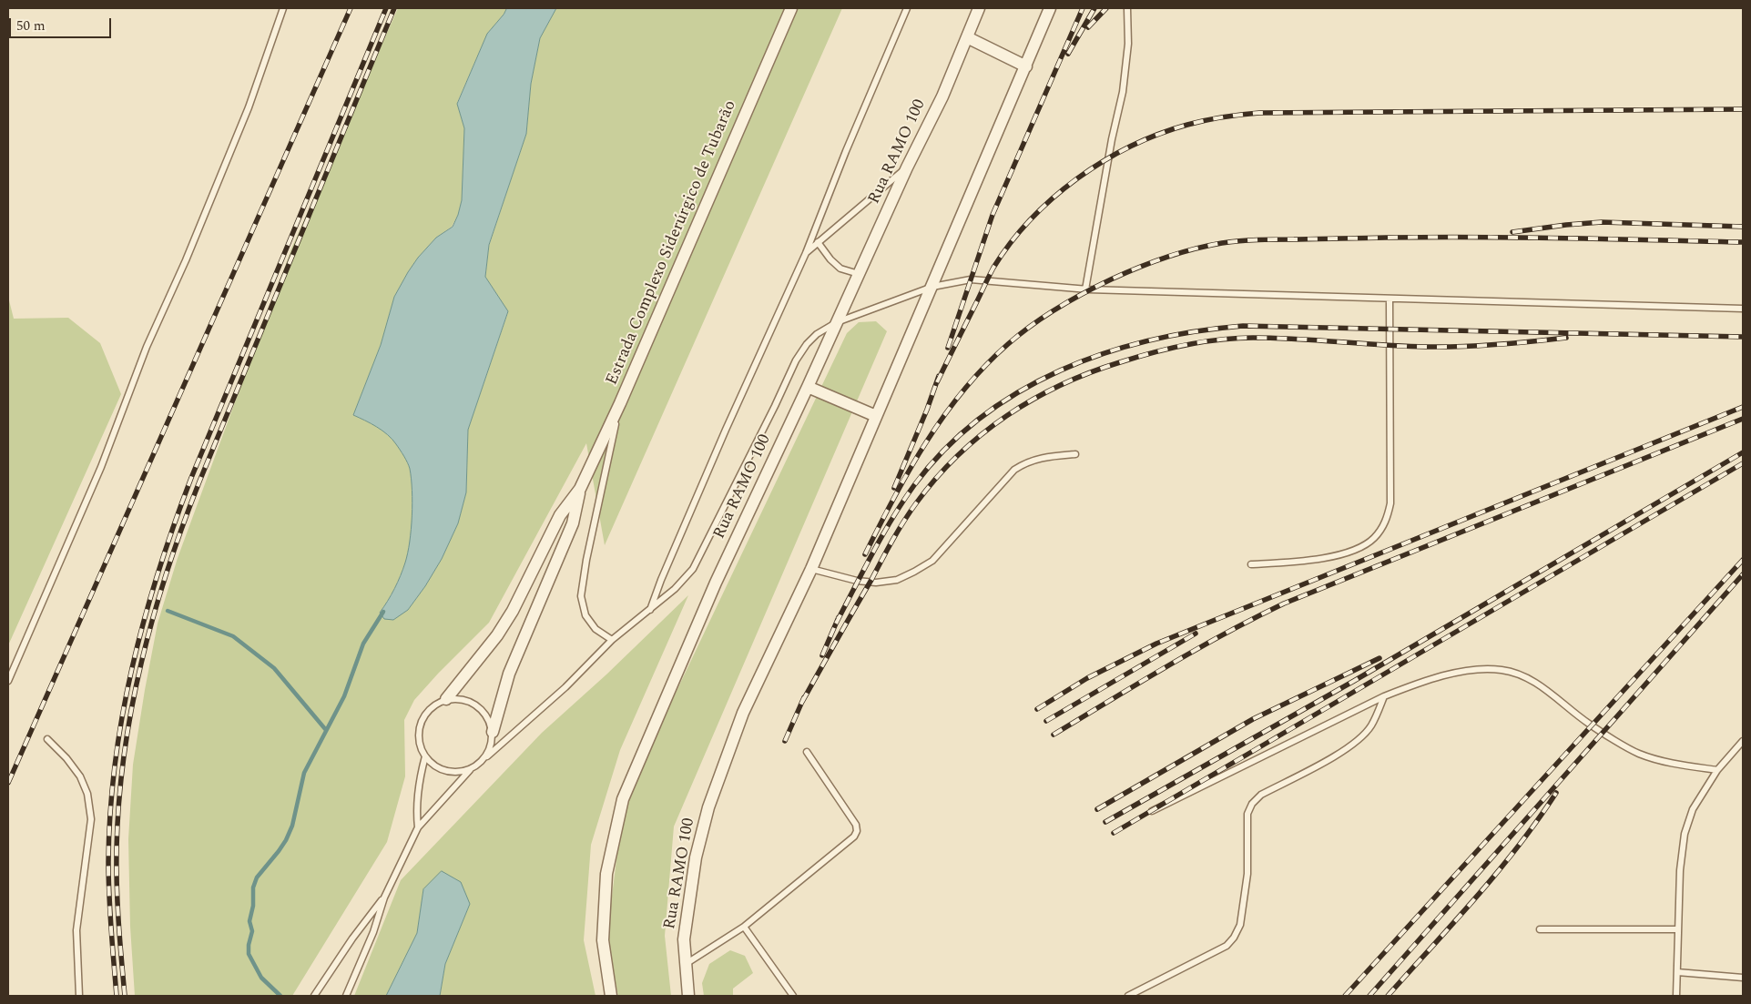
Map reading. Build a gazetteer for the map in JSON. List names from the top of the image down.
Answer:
{
  "streets": {
    "street": ["Rua RAMO 100", "Estrada Complexo Siderúrgico de Tubarão"]
  },
  "scale_bar": "50 m"
}
